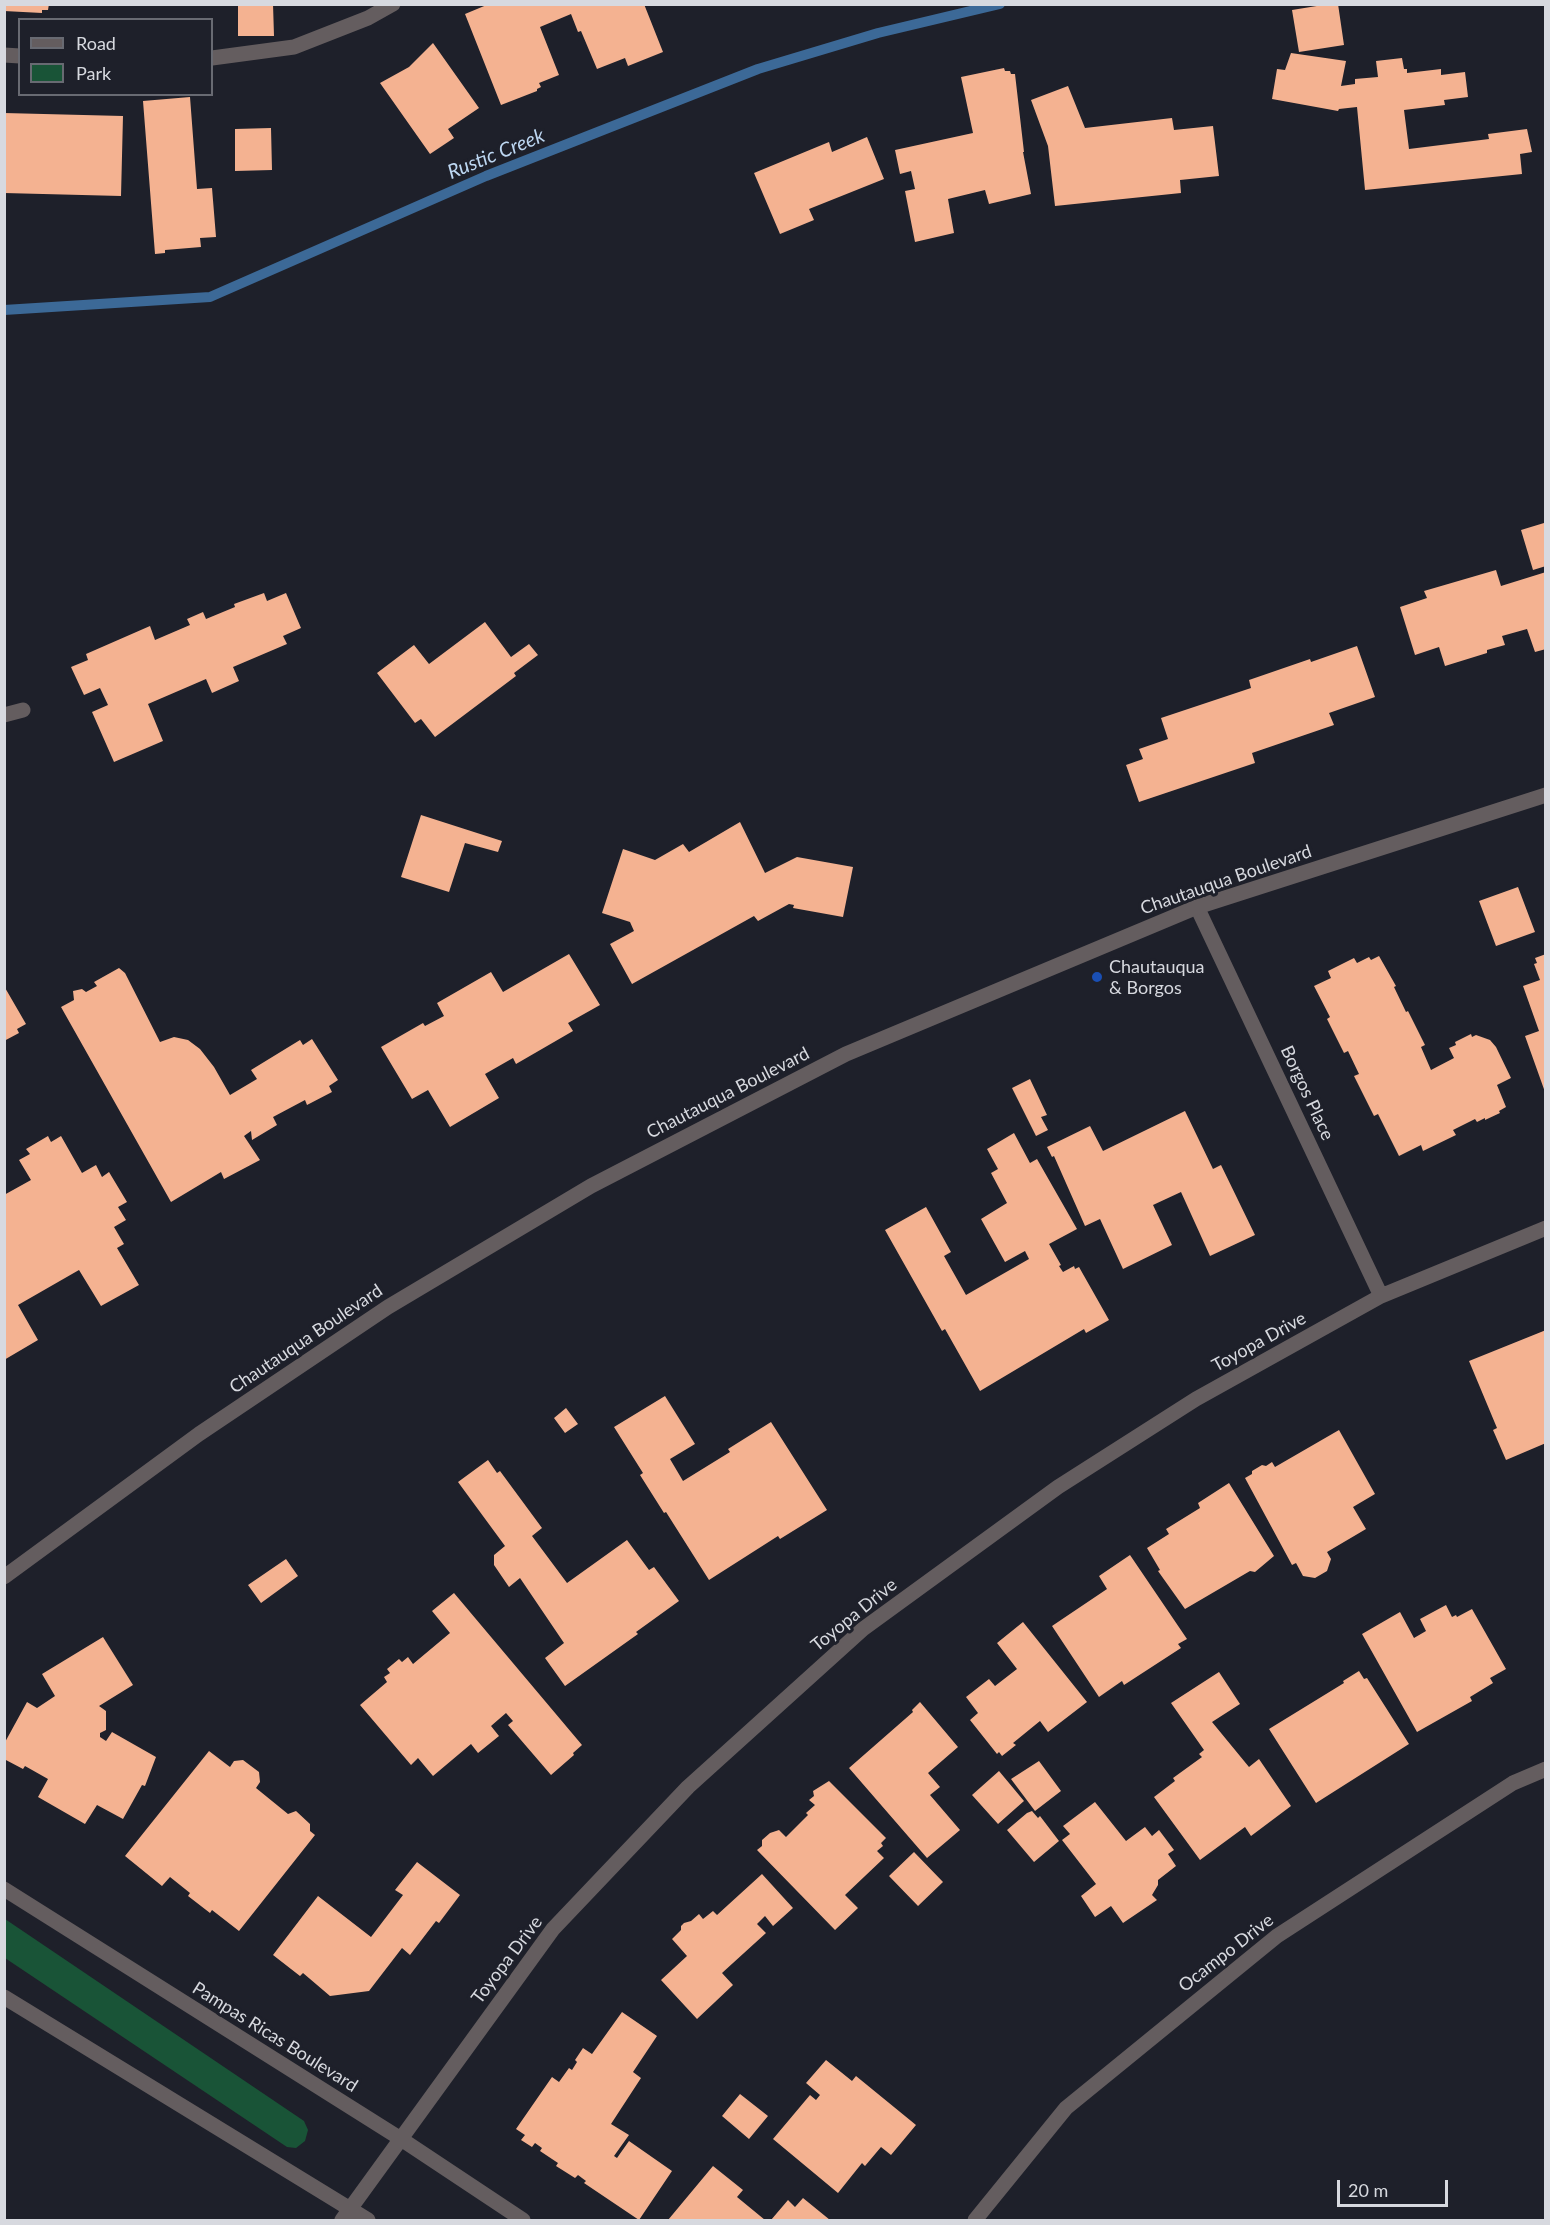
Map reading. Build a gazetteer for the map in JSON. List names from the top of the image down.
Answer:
{
  "streets": {
    "street": [
      "Chautauqua Boulevard",
      "Borgos Place",
      "Toyopa Drive",
      "Ocampo Drive",
      "Pampas Ricas Boulevard"
    ]
  },
  "crossings": [
    ["Chautauqua Boulevard", "Borgos Place"],
    ["Borgos Place", "Toyopa Drive"],
    ["Toyopa Drive", "Pampas Ricas Boulevard"]
  ],
  "water": ["Rustic Creek"],
  "places": ["Chautauqua & Borgos"],
  "legend": ["Road", "Park"],
  "scale_bar": "20 m"
}
